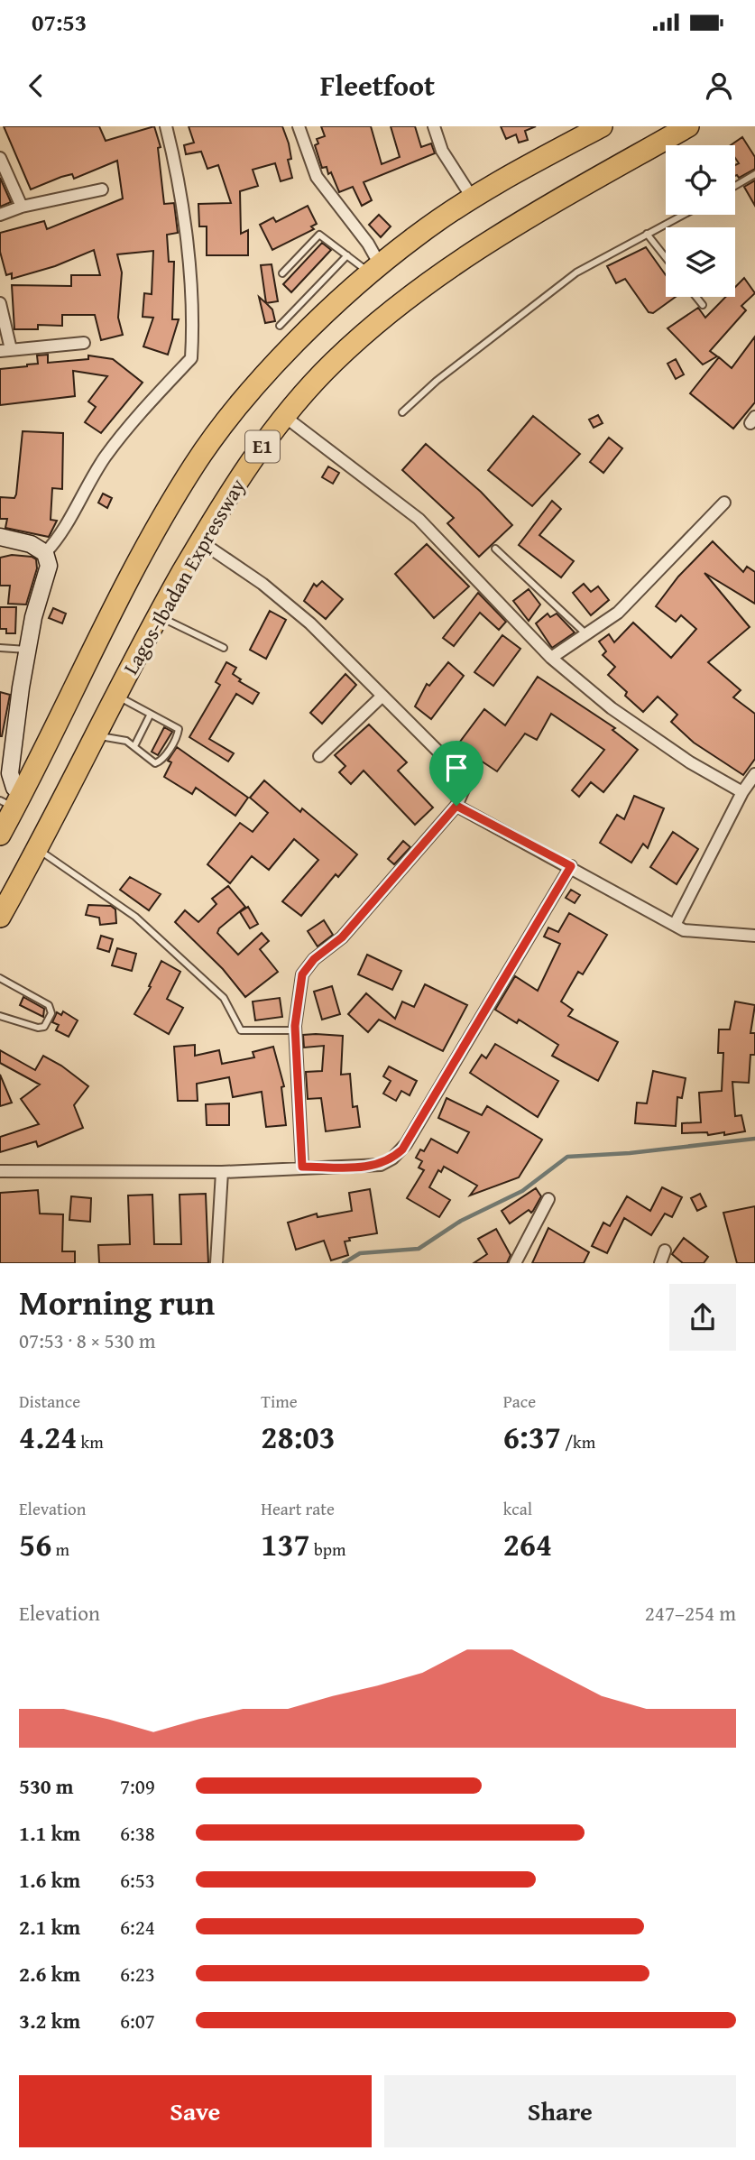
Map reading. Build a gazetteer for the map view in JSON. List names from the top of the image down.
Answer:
{
  "streets": {
    "highway": ["E1", "Lagos-Ibadan Expressway"]
  },
  "page": {
    "status": "07:53",
    "header": "Fleetfoot",
    "heading": ["Morning run", "07:53 · 8 × 530 m"],
    "stats": [
      ["Distance", "4.24 km"],
      ["Time", "28:03"],
      ["Pace", "6:37 /km"],
      ["Elevation", "56 m"],
      ["Heart rate", "137 bpm"],
      ["kcal", "264"]
    ],
    "chart": ["Elevation", "247–254 m"],
    "list": [
      {
        "name": "530 m",
        "note": "7:09"
      },
      {
        "name": "1.1 km",
        "note": "6:38"
      },
      {
        "name": "1.6 km",
        "note": "6:53"
      },
      {
        "name": "2.1 km",
        "note": "6:24"
      },
      {
        "name": "2.6 km",
        "note": "6:23"
      },
      {
        "name": "3.2 km",
        "note": "6:07"
      }
    ],
    "buttons": ["Save", "Share"]
  }
}
